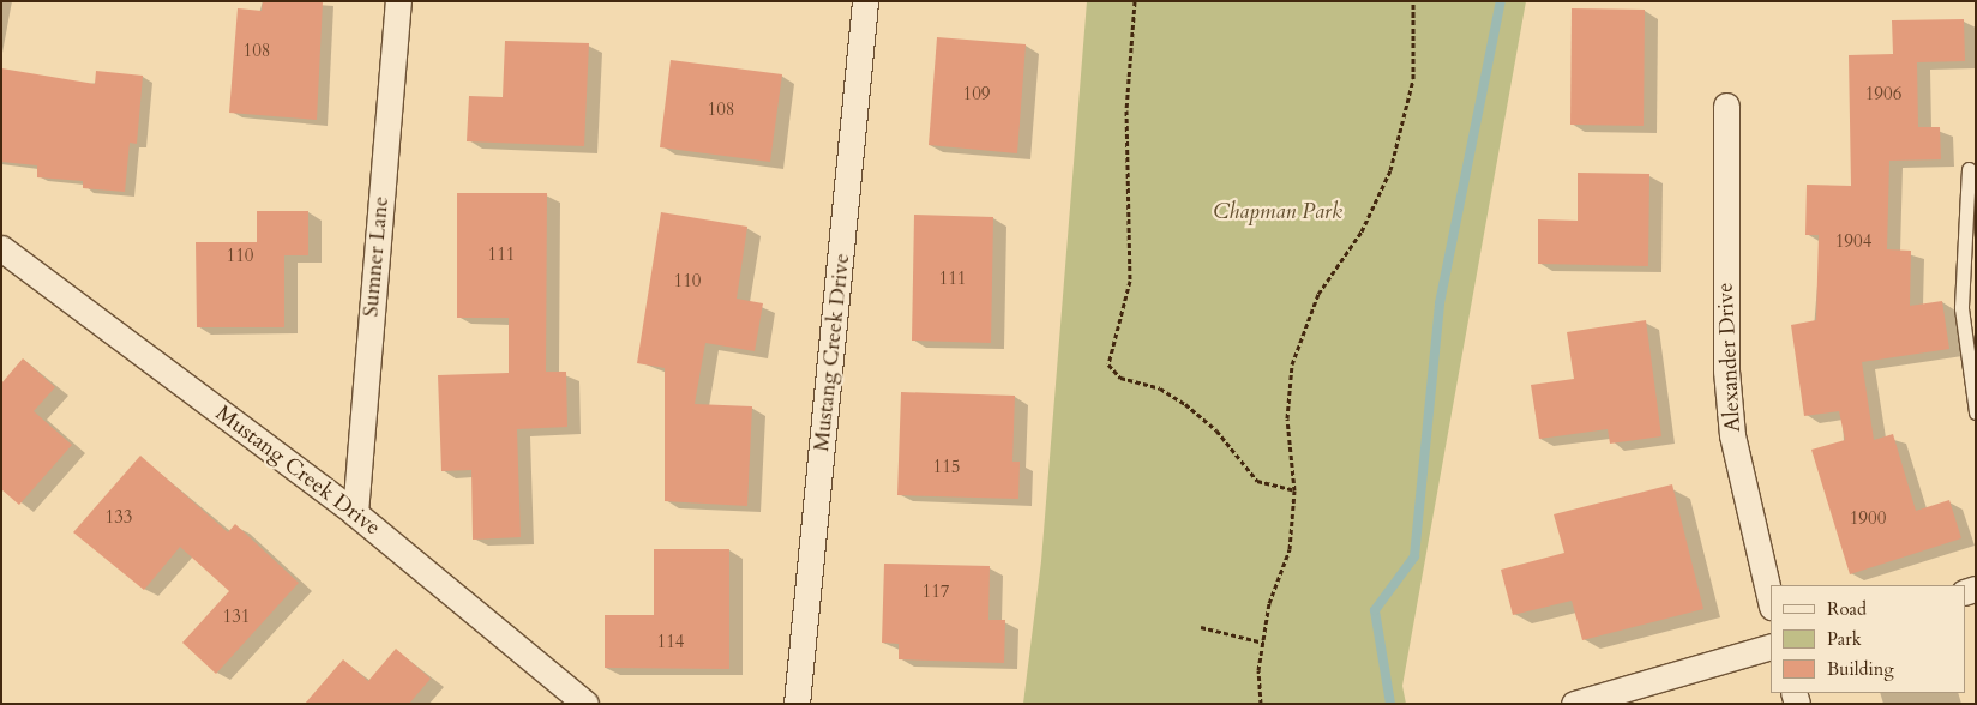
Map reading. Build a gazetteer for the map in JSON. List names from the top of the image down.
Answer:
{
  "streets": {
    "street": ["Sumner Lane", "Mustang Creek Drive", "Alexander Drive"]
  },
  "crossings": [
    ["Sumner Lane", "Mustang Creek Drive"]
  ],
  "parks": ["Chapman Park"],
  "house_numbers": [
    "108",
    "109",
    "1906",
    "108",
    "1904",
    "111",
    "110",
    "111",
    "110",
    "115",
    "133",
    "1900",
    "117",
    "131",
    "114"
  ],
  "legend": ["Road", "Park", "Building"]
}
